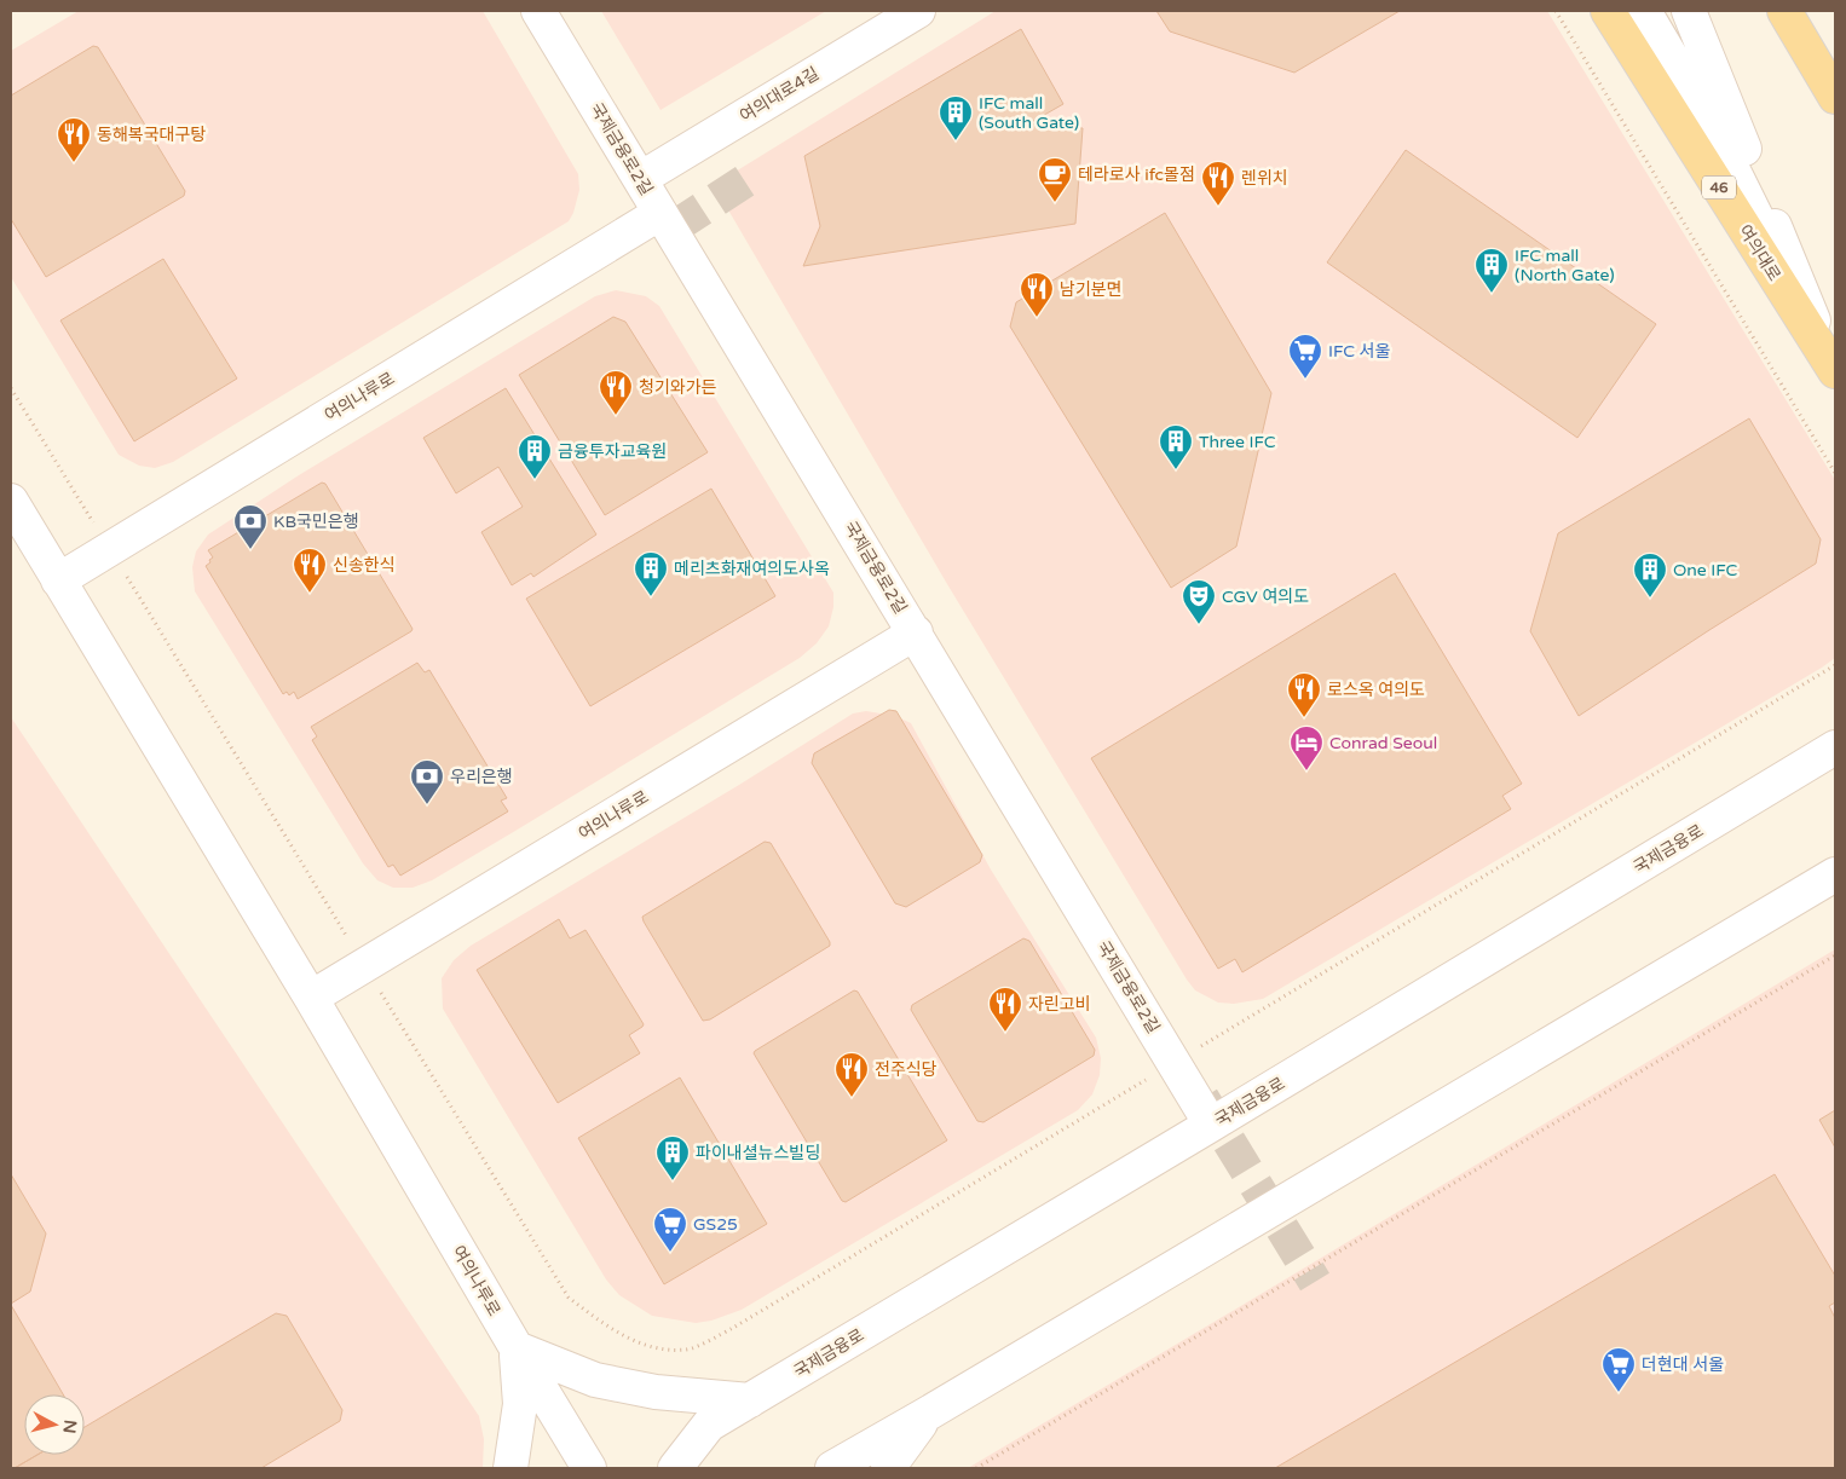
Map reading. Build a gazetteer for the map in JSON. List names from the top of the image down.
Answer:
{
  "streets": {
    "main road": ["46", "여의대로"],
    "street": [
      "여의대로4길",
      "국제금융로2길",
      "여의나루로",
      "국제금융로"
    ]
  },
  "crossings": [
    ["여의대로4길", "국제금융로2길"],
    ["국제금융로2길", "여의나루로"],
    ["국제금융로2길", "국제금융로"]
  ],
  "places": {
    "building": [
      "IFC mall (South Gate)",
      "IFC mall (North Gate)",
      "Three IFC",
      "금융투자교육원",
      "메리츠화재여의도사옥",
      "One IFC",
      "파이내셜뉴스빌딩"
    ],
    "restaurant": [
      "동해복국대구탕",
      "렌위치",
      "남기분면",
      "청기와가든",
      "신송한식",
      "로스옥 여의도",
      "자린고비",
      "전주식당"
    ],
    "cafe": ["테라로사 ifc몰점"],
    "supermarket": ["IFC 서울", "GS25", "더현대 서울"],
    "bank": ["KB국민은행", "우리은행"],
    "theatre": ["CGV 여의도"],
    "hotel": ["Conrad Seoul"]
  },
  "north": "right"
}
